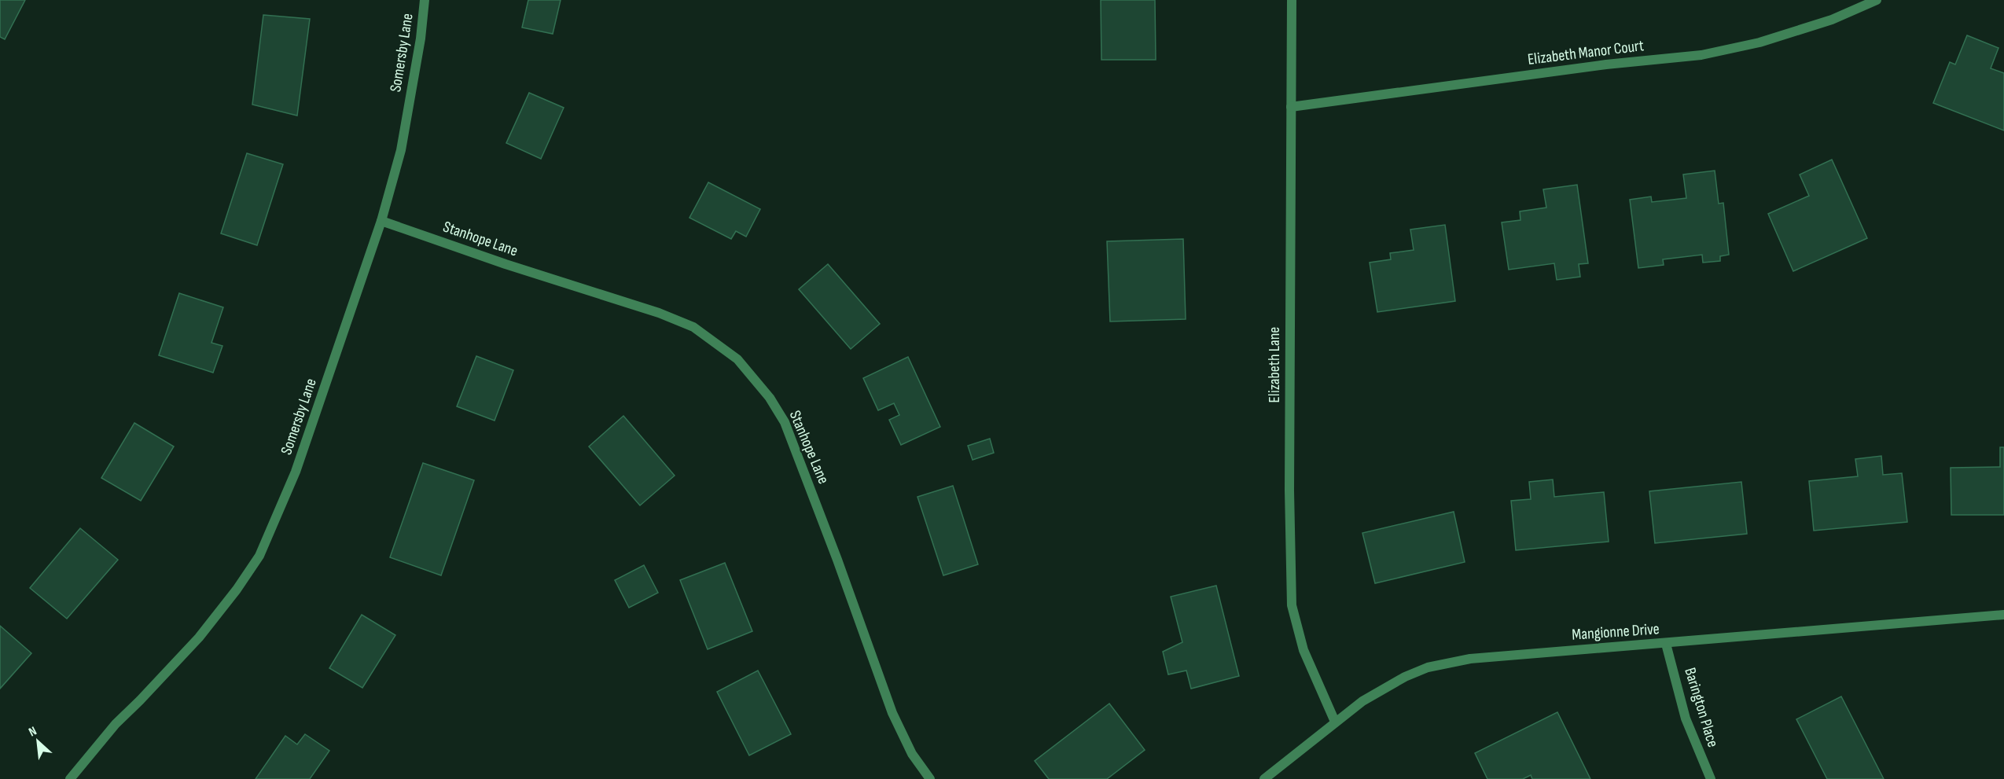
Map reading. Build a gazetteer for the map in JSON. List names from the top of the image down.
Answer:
{
  "streets": {
    "street": [
      "Somersby Lane",
      "Elizabeth Manor Court",
      "Stanhope Lane",
      "Elizabeth Lane",
      "Mangionne Drive",
      "Barington Place"
    ]
  },
  "crossings": [
    ["Somersby Lane", "Stanhope Lane"],
    ["Elizabeth Manor Court", "Elizabeth Lane"],
    ["Elizabeth Lane", "Mangionne Drive"],
    ["Mangionne Drive", "Barington Place"]
  ],
  "north": "top left"
}
